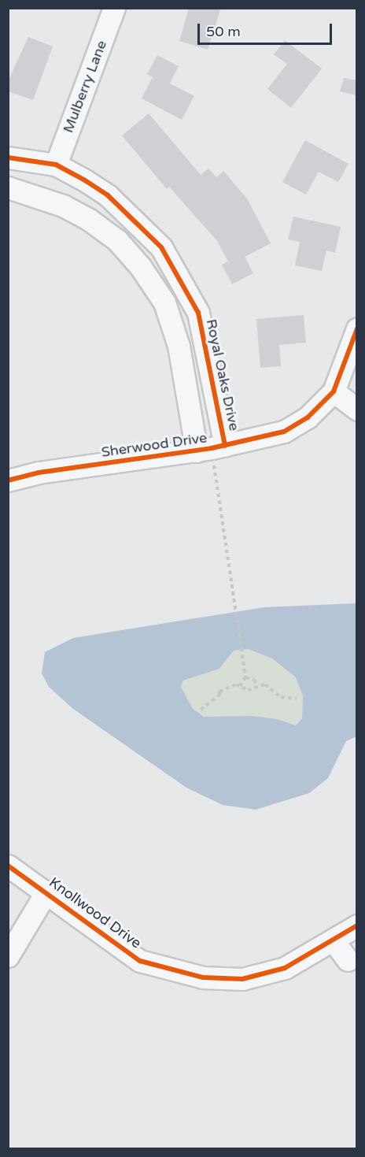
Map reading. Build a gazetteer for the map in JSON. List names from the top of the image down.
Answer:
{
  "streets": {
    "street": [
      "Mulberry Lane",
      "Royal Oaks Drive",
      "Sherwood Drive",
      "Knollwood Drive"
    ]
  },
  "crossings": [
    ["Mulberry Lane", "Royal Oaks Drive"],
    ["Royal Oaks Drive", "Sherwood Drive"]
  ],
  "scale_bar": "50 m"
}
